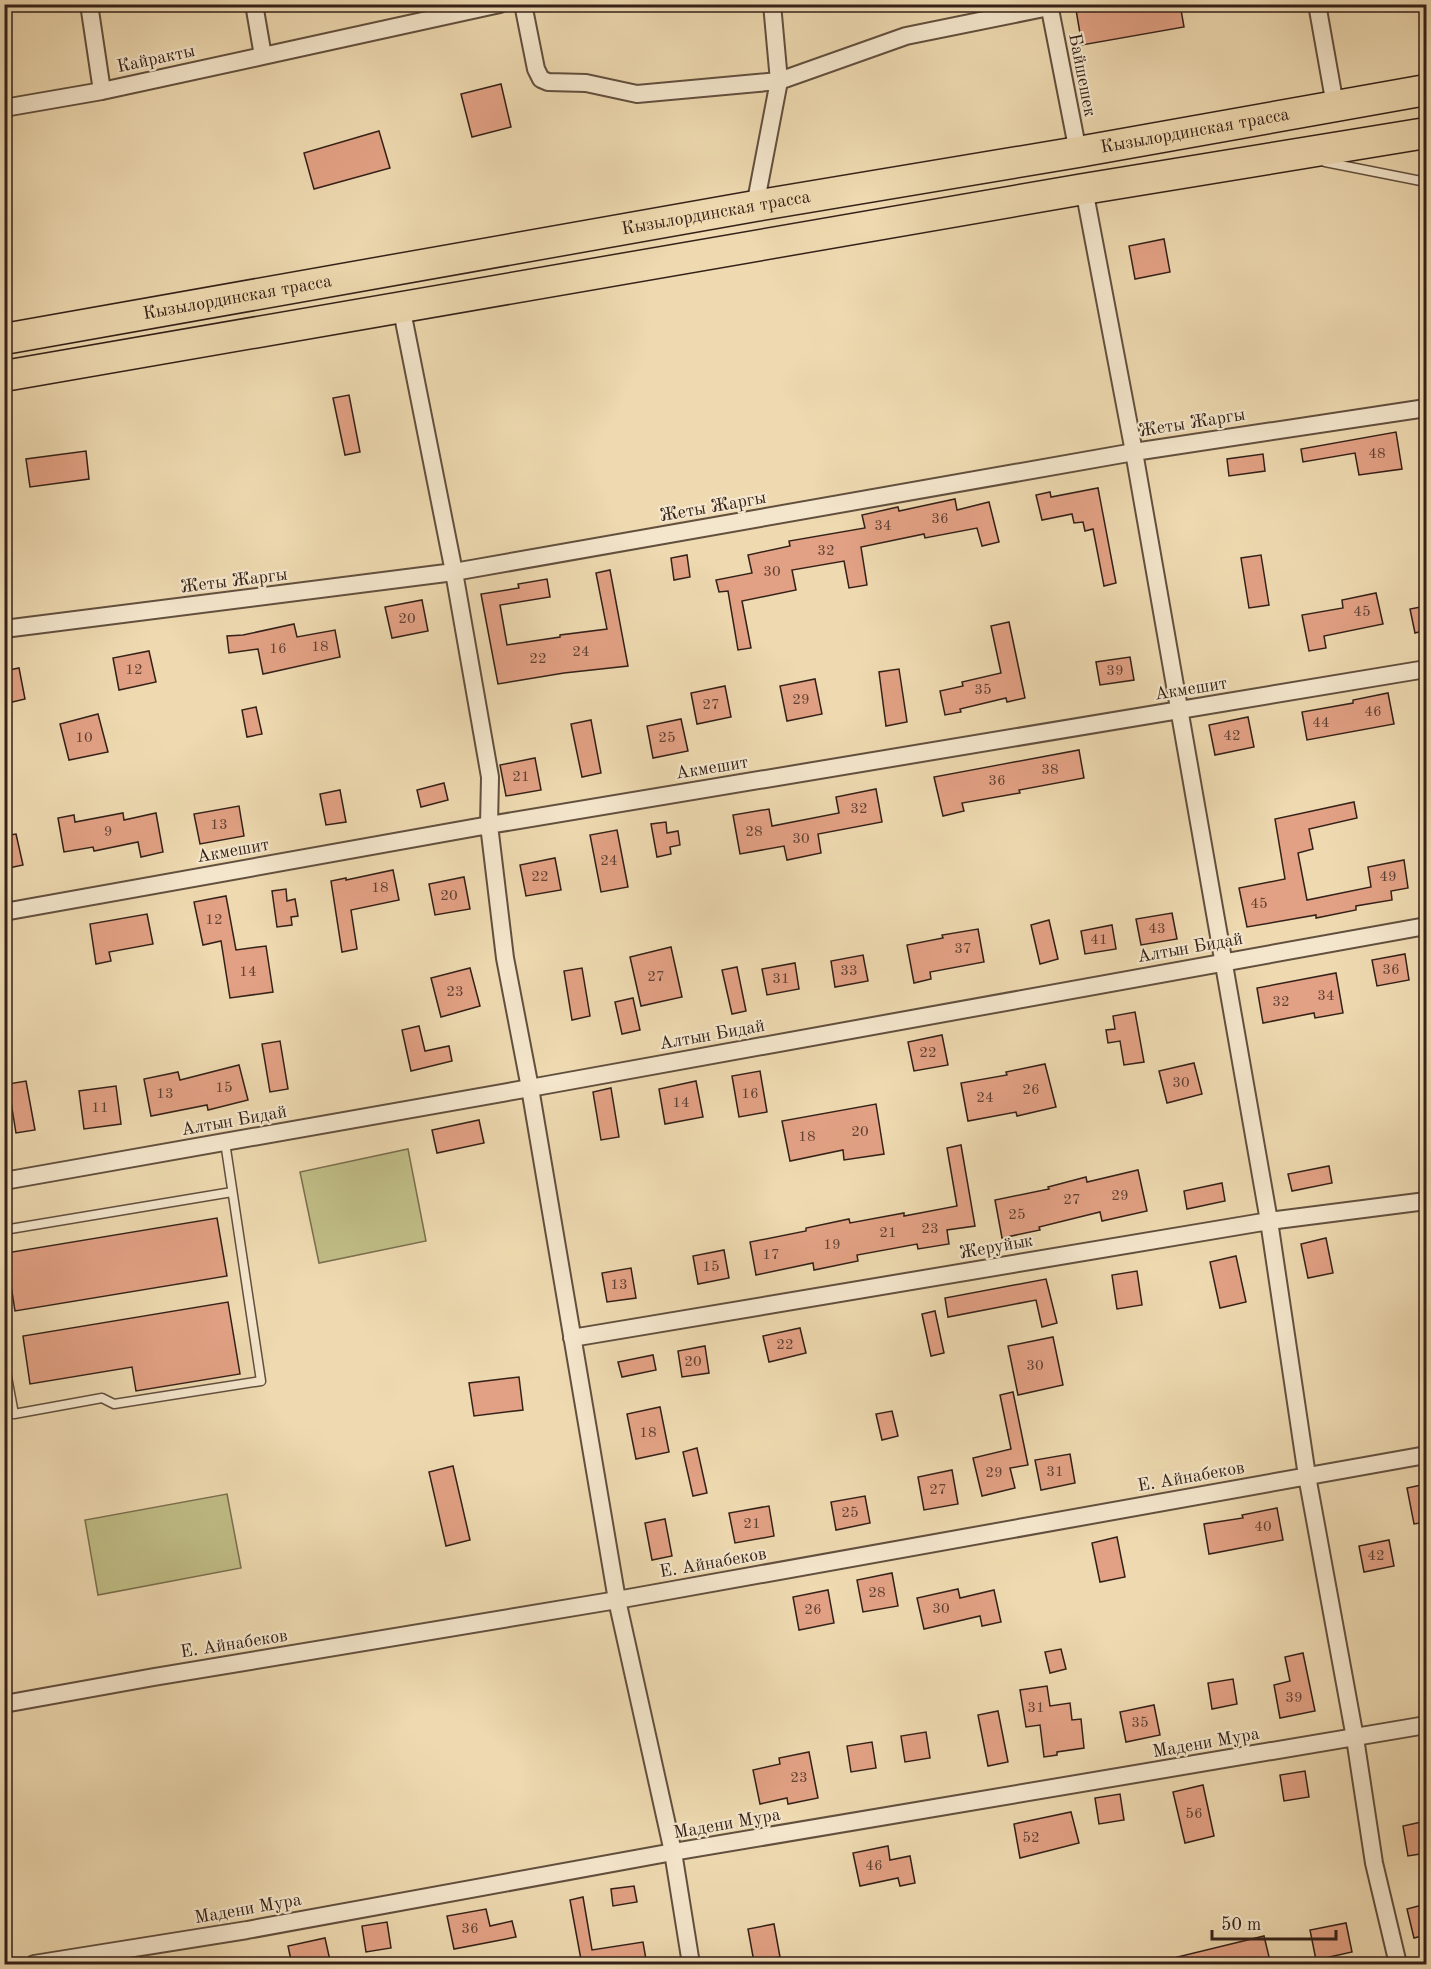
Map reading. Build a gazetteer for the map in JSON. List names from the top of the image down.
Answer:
{
  "streets": {
    "highway": ["Кызылординская трасса"],
    "street": [
      "Кайракты",
      "Байшешек",
      "Жеты Жаргы",
      "Акмешит",
      "Алтын Бидай",
      "Жеруйык",
      "Е. Айнабеков",
      "Мадени Мура"
    ]
  },
  "crossings": [
    ["Байшешек", "Кызылординская трасса"]
  ],
  "house_numbers": [
    "48",
    "36",
    "34",
    "32",
    "30",
    "45",
    "20",
    "18",
    "16",
    "24",
    "22",
    "12",
    "39",
    "35",
    "29",
    "27",
    "46",
    "44",
    "42",
    "10",
    "25",
    "38",
    "21",
    "36",
    "32",
    "13",
    "9",
    "28",
    "30",
    "24",
    "22",
    "49",
    "18",
    "20",
    "45",
    "12",
    "43",
    "41",
    "37",
    "36",
    "33",
    "14",
    "27",
    "31",
    "23",
    "34",
    "32",
    "22",
    "30",
    "15",
    "26",
    "13",
    "16",
    "24",
    "14",
    "11",
    "20",
    "18",
    "29",
    "27",
    "25",
    "23",
    "21",
    "19",
    "17",
    "15",
    "13",
    "22",
    "20",
    "30",
    "18",
    "31",
    "29",
    "27",
    "25",
    "21",
    "40",
    "42",
    "28",
    "30",
    "26",
    "39",
    "31",
    "35",
    "23",
    "56",
    "52",
    "46",
    "36"
  ],
  "scale_bar": "50 m"
}
